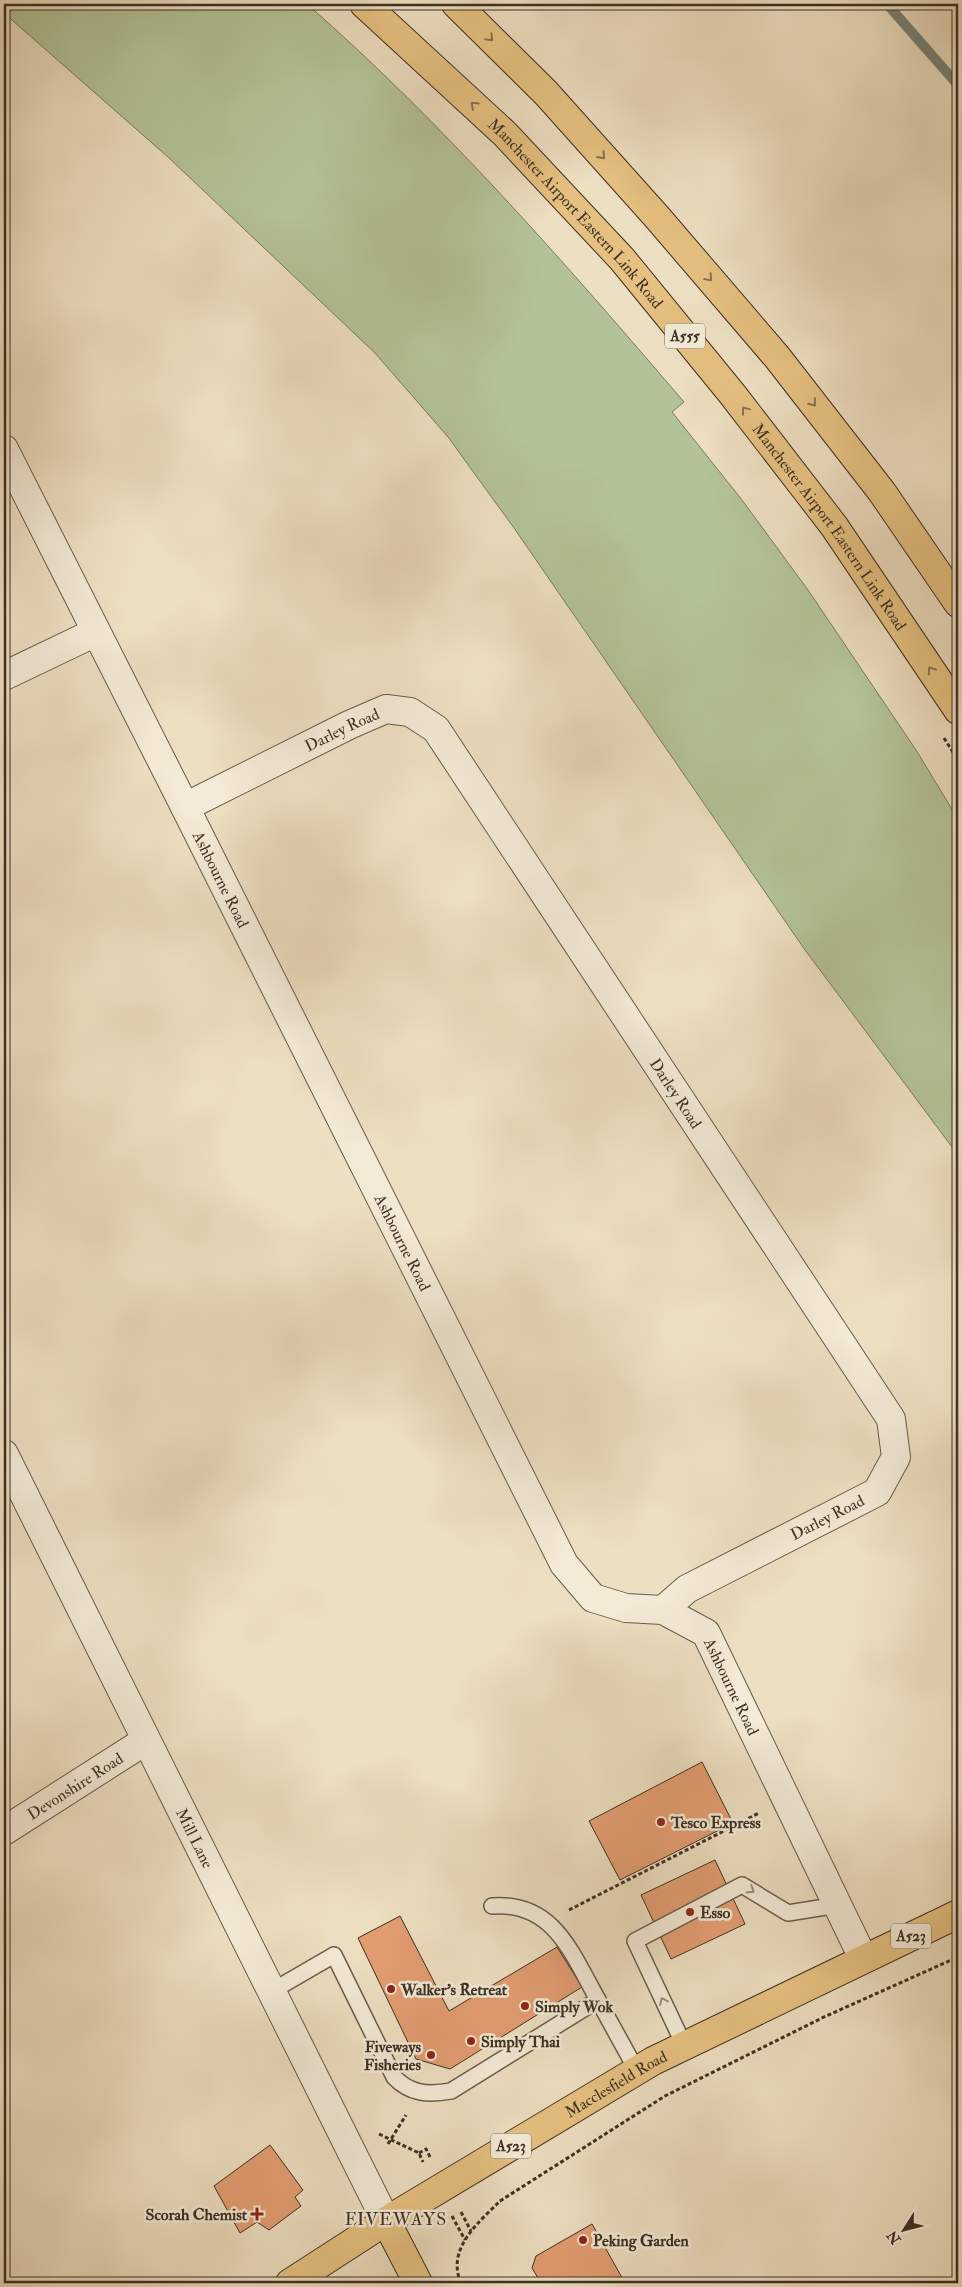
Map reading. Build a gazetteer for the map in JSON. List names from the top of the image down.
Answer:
{
  "streets": {
    "main road": [
      "Manchester Airport Eastern Link Road",
      "A555",
      "A523",
      "Macclesfield Road"
    ],
    "street": [
      "Darley Road",
      "Ashbourne Road",
      "Devonshire Road",
      "Mill Lane"
    ]
  },
  "crossings": [
    ["Darley Road", "Ashbourne Road"],
    ["Ashbourne Road", "Macclesfield Road"],
    ["Devonshire Road", "Mill Lane"],
    ["Mill Lane", "Macclesfield Road"]
  ],
  "districts": ["FIVEWAYS"],
  "places": {
    "other": [
      "Tesco Express",
      "Esso",
      "Walker's Retreat",
      "Simply Wok",
      "Simply Thai",
      "Fiveways Fisheries",
      "Peking Garden"
    ],
    "health": ["Scorah Chemist"]
  },
  "north": "bottom left"
}
